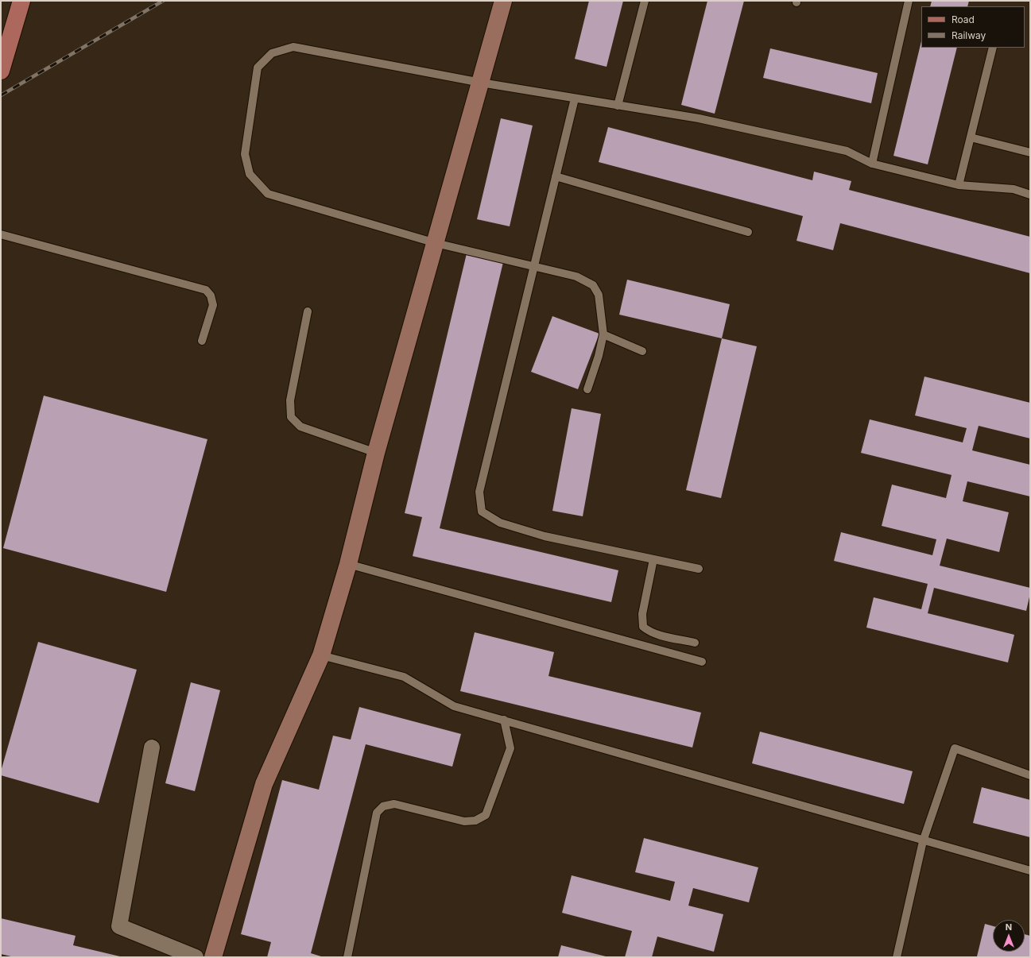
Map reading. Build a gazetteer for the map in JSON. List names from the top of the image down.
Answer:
{
  "legend": ["Road", "Railway"],
  "north": "top"
}
